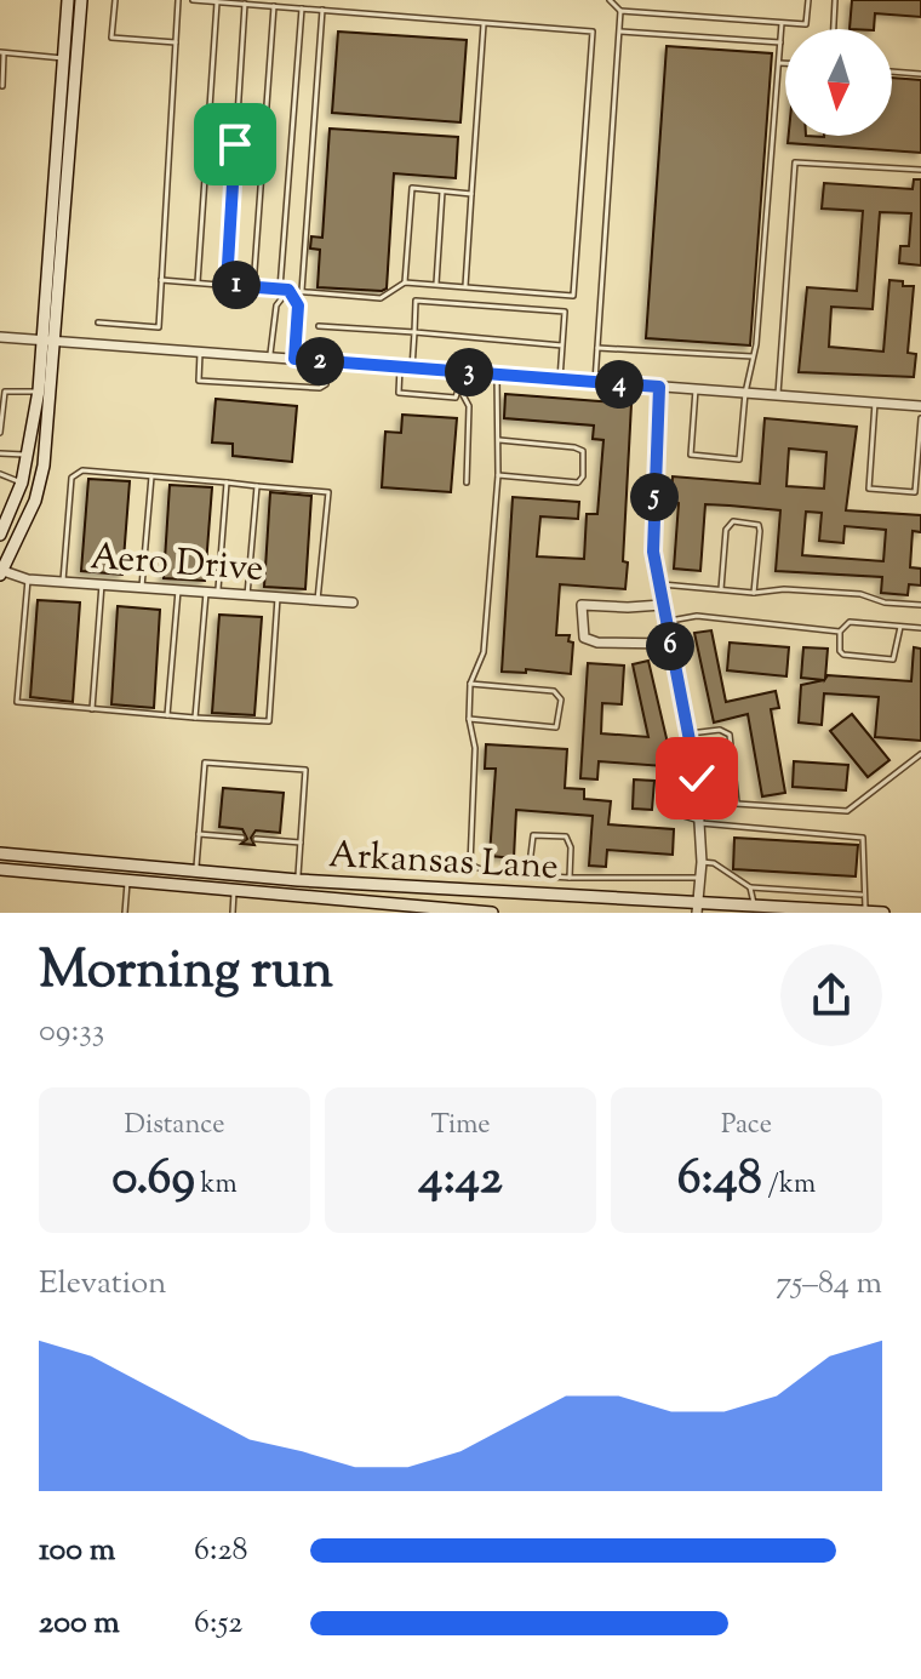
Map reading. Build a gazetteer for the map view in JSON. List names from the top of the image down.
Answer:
{
  "streets": {
    "main road": ["Arkansas Lane"],
    "street": ["Aero Drive"]
  },
  "north": "bottom",
  "page": {
    "pins": [
      "1",
      "2",
      "3",
      "4",
      "5",
      "6"
    ],
    "heading": ["Morning run", "09:33"],
    "stats": [
      ["Distance", "0.69 km"],
      ["Time", "4:42"],
      ["Pace", "6:48 /km"]
    ],
    "chart": ["Elevation", "75–84 m"],
    "list": [
      {
        "name": "100 m",
        "note": "6:28"
      },
      {
        "name": "200 m",
        "note": "6:52"
      }
    ]
  }
}
